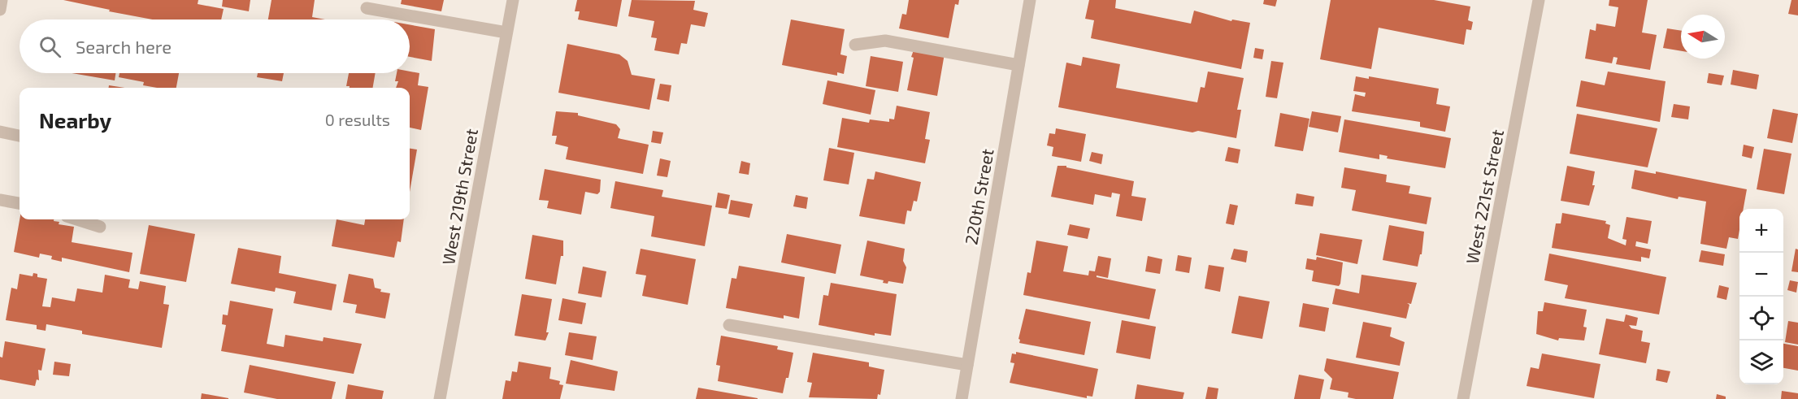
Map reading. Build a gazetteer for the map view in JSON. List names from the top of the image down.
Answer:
{
  "streets": {
    "street": ["West 219th Street", "220th Street", "West 221st Street"]
  },
  "north": "left",
  "page": {
    "search": "Search here",
    "heading": ["Nearby", "0 results"],
    "map_buttons": ["+", "−"]
  }
}
